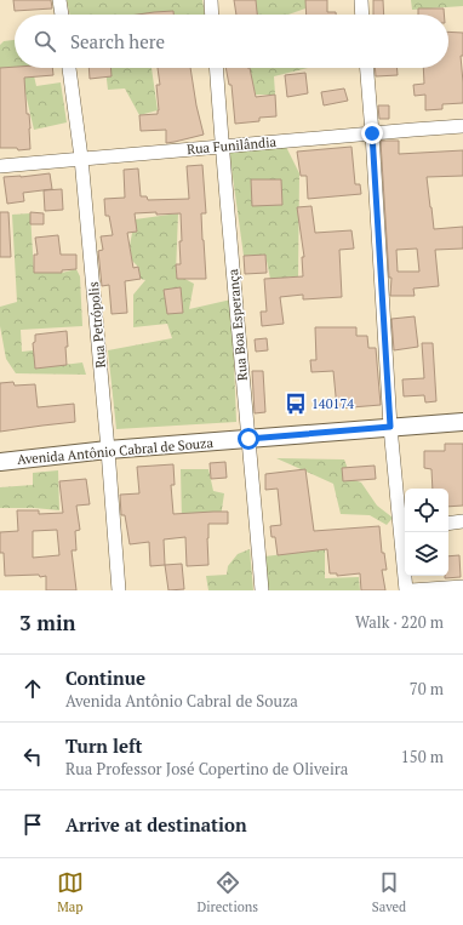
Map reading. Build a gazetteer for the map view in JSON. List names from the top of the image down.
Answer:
{
  "streets": {
    "main road": ["Avenida Antônio Cabral de Souza"],
    "street": ["Rua Funilândia", "Rua Petrópolis", "Rua Boa Esperança"]
  },
  "crossings": [
    ["Rua Funilândia", "Rua Petrópolis"],
    ["Rua Funilândia", "Rua Boa Esperança"],
    ["Rua Petrópolis", "Avenida Antônio Cabral de Souza"],
    ["Rua Boa Esperança", "Avenida Antônio Cabral de Souza"]
  ],
  "places": {
    "bus stop": ["140174"]
  },
  "page": {
    "search": "Search here",
    "heading": ["3 min", "Walk · 220 m"],
    "list": [
      ["Continue", "Avenida Antônio Cabral de Souza", "70 m"],
      ["Turn left", "Rua Professor José Copertino de Oliveira", "150 m"],
      "Arrive at destination"
    ],
    "nav": ["Map", "Directions", "Saved"]
  }
}
